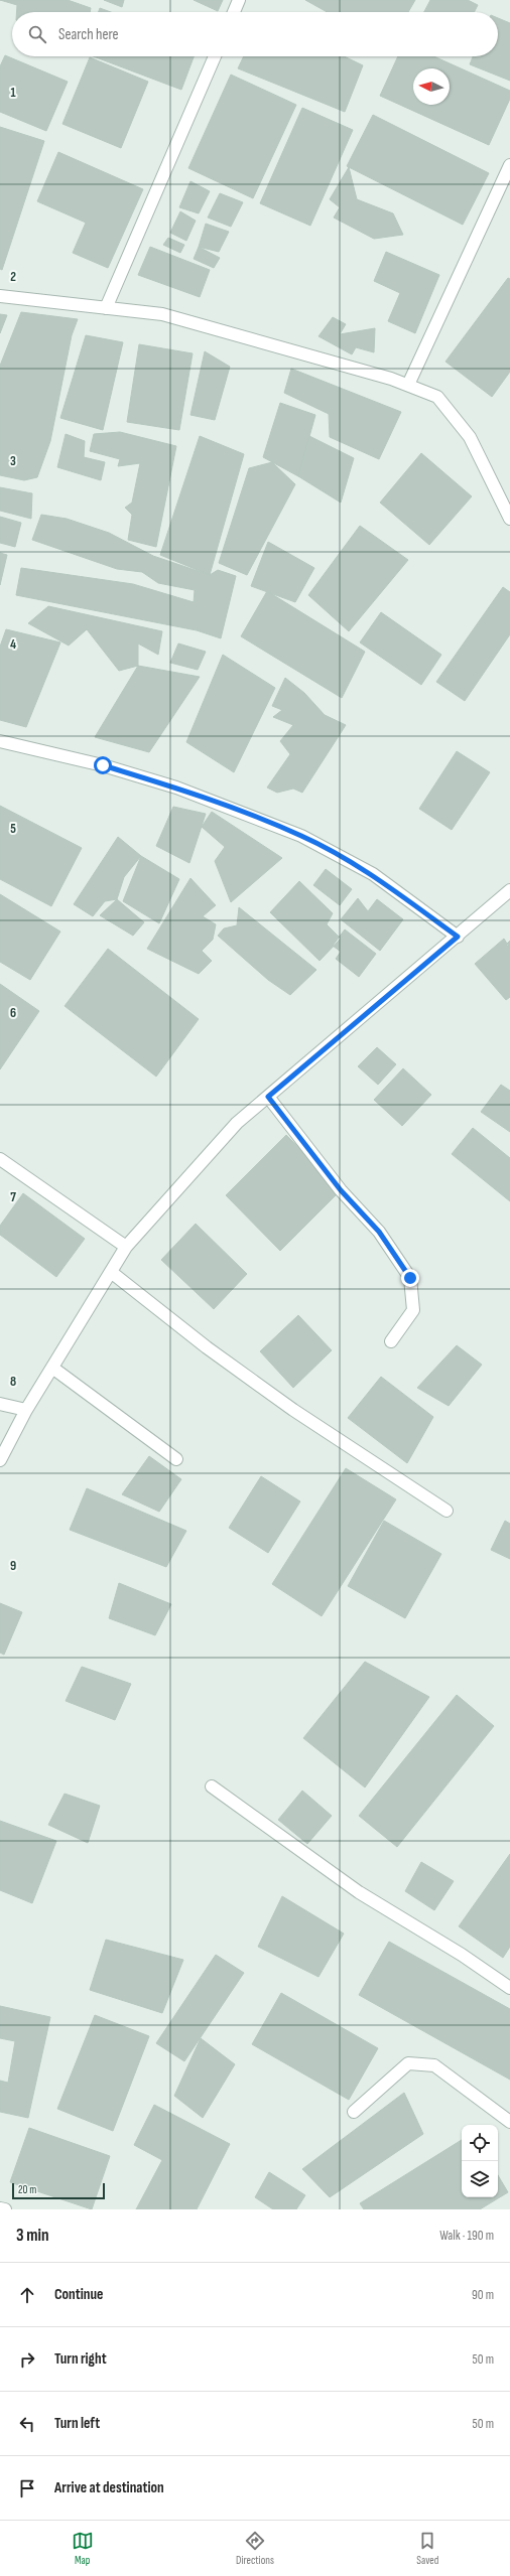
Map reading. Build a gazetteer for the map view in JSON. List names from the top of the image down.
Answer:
{
  "scale_bar": "20 m",
  "north": "left",
  "page": {
    "search": "Search here",
    "scale": "20 m",
    "heading": ["3 min", "Walk · 190 m"],
    "list": [
      ["Continue", "90 m"],
      ["Turn right", "50 m"],
      ["Turn left", "50 m"],
      "Arrive at destination"
    ],
    "nav": ["Map", "Directions", "Saved"]
  },
  "grid": {
    "rows": [
      "1",
      "2",
      "3",
      "4",
      "5",
      "6",
      "7",
      "8",
      "9"
    ]
  }
}
